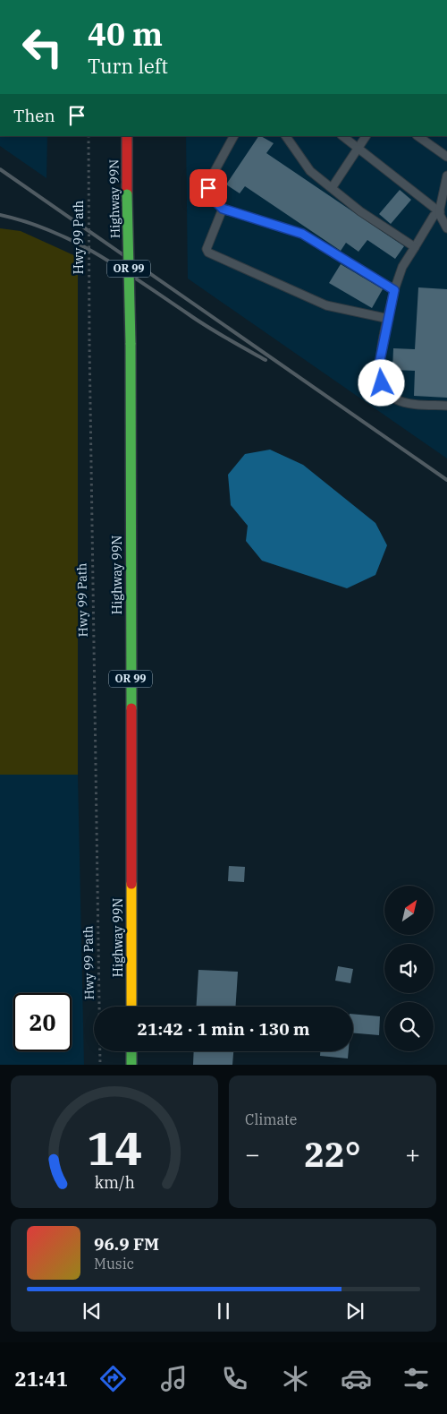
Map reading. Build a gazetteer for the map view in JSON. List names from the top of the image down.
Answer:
{
  "streets": {
    "main road": ["Highway 99N", "OR 99"],
    "path": ["Hwy 99 Path"]
  },
  "north": "top right",
  "page": {
    "turn": ["40 m", "Turn left"],
    "then": "Then",
    "limit": "20",
    "trip": "21:42 · 1 min · 130 m",
    "tile": "Climate",
    "heat": ["−", "22°", "+"],
    "song": ["96.9 FM", "Music"],
    "tabs": "21:41",
    "gauge": ["14", "km/h"]
  }
}
